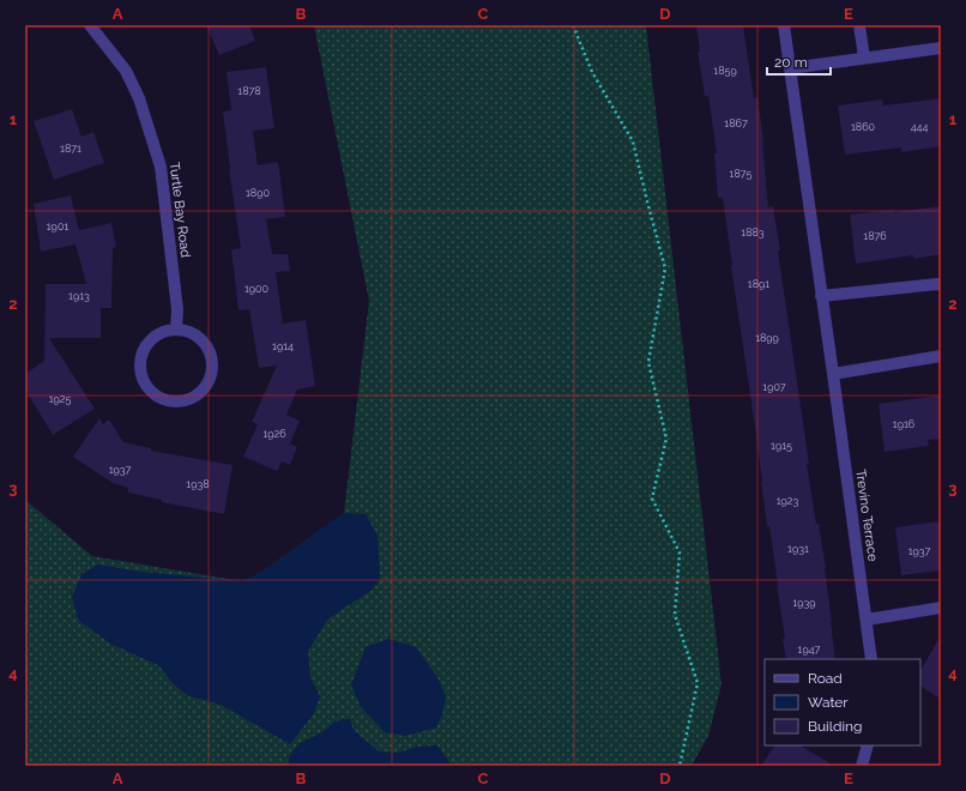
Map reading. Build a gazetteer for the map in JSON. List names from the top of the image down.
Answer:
{
  "streets": {
    "street": ["Turtle Bay Road", "Trevino Terrace"]
  },
  "house_numbers": [
    "1859",
    "1878",
    "1867",
    "1860",
    "444",
    "1871",
    "1875",
    "1890",
    "1901",
    "1883",
    "1876",
    "1891",
    "1900",
    "1913",
    "1899",
    "1914",
    "1907",
    "1925",
    "1916",
    "1926",
    "1915",
    "1937",
    "1938",
    "1923",
    "1931",
    "1937",
    "1939",
    "1947"
  ],
  "legend": ["Road", "Water", "Building"],
  "scale_bar": "20 m",
  "grid": {
    "columns": [
      "A",
      "B",
      "C",
      "D",
      "E"
    ],
    "rows": [
      "1",
      "2",
      "3",
      "4"
    ]
  }
}
